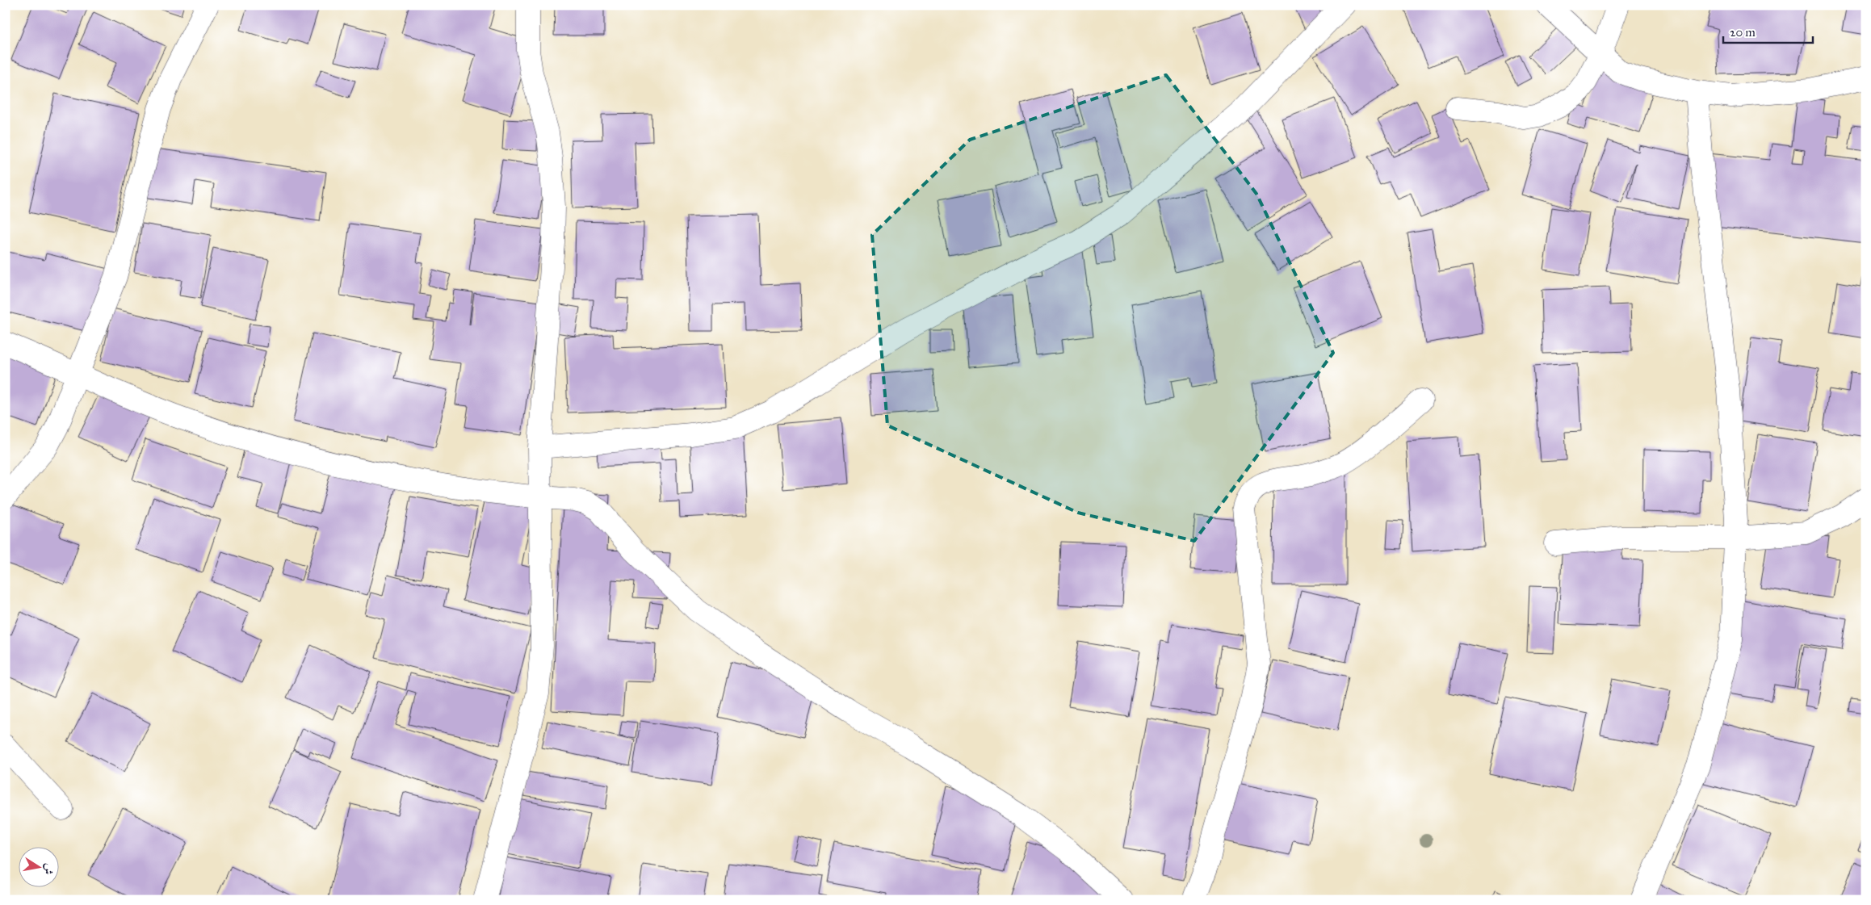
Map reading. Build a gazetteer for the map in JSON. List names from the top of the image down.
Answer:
{
  "scale_bar": "20 m",
  "north": "right"
}
